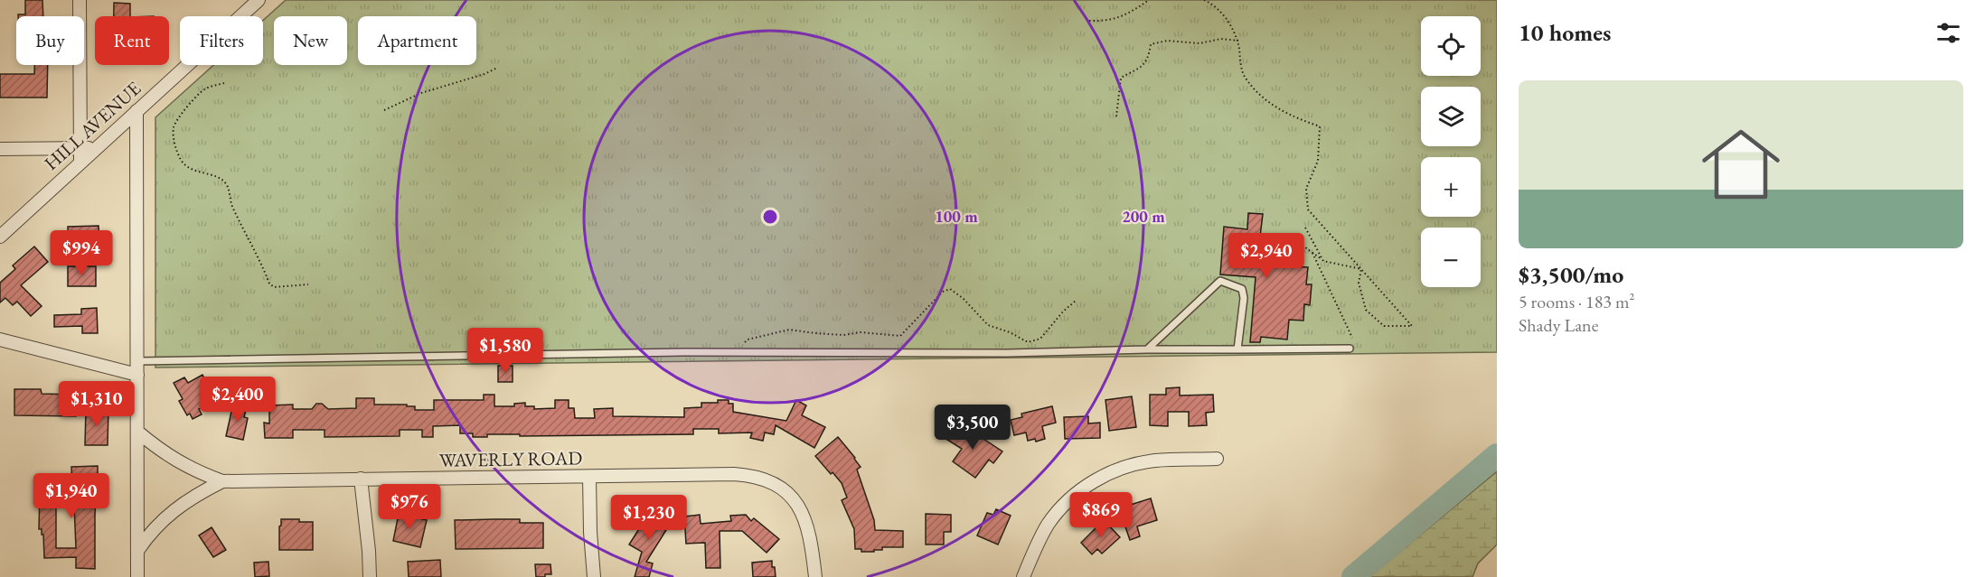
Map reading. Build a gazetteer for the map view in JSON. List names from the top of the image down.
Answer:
{
  "streets": {
    "street": ["HILL AVENUE", "WAVERLY ROAD"]
  },
  "page": {
    "heading": "10 homes",
    "map_buttons": ["+", "−"],
    "chip": [
      "Buy",
      "Rent",
      "Filters",
      "New",
      "Apartment"
    ],
    "list": [
      {
        "name": "$3,500/mo",
        "note": "5 rooms · 183 m² · Shady Lane"
      }
    ],
    "price": [
      "$994",
      "$2,940",
      "$1,580",
      "$2,400",
      "$1,310",
      "$3,500",
      "$1,940",
      "$976",
      "$869",
      "$1,230"
    ]
  },
  "rings": ["100 m", "200 m"]
}
